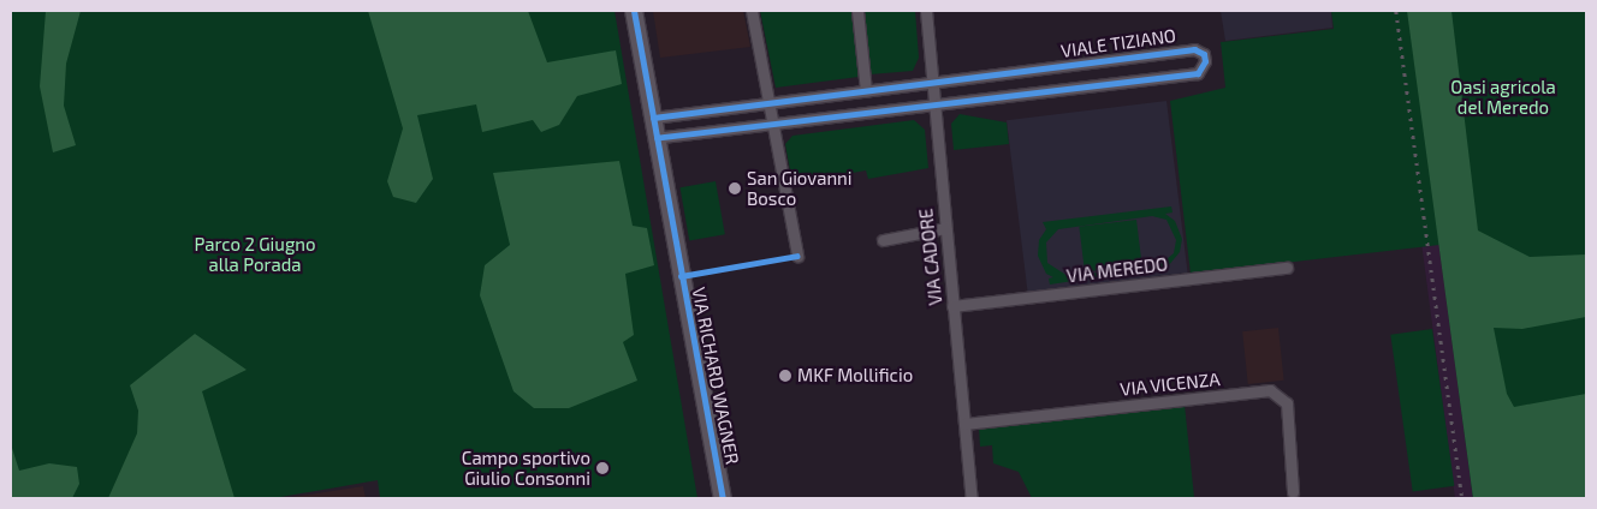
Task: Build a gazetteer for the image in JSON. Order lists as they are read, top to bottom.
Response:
{
  "streets": {
    "street": [
      "VIALE TIZIANO",
      "VIA CADORE",
      "VIA MEREDO",
      "VIA RICHARD WAGNER",
      "VIA VICENZA"
    ]
  },
  "crossings": [
    ["VIALE TIZIANO", "VIA CADORE"],
    ["VIALE TIZIANO", "VIA RICHARD WAGNER"],
    ["VIA CADORE", "VIA MEREDO"],
    ["VIA CADORE", "VIA VICENZA"]
  ],
  "parks": ["Oasi agricola del Meredo", "Parco 2 Giugno alla Porada"],
  "places": ["San Giovanni Bosco", "MKF Mollificio", "Campo sportivo Giulio Consonni"]
}
